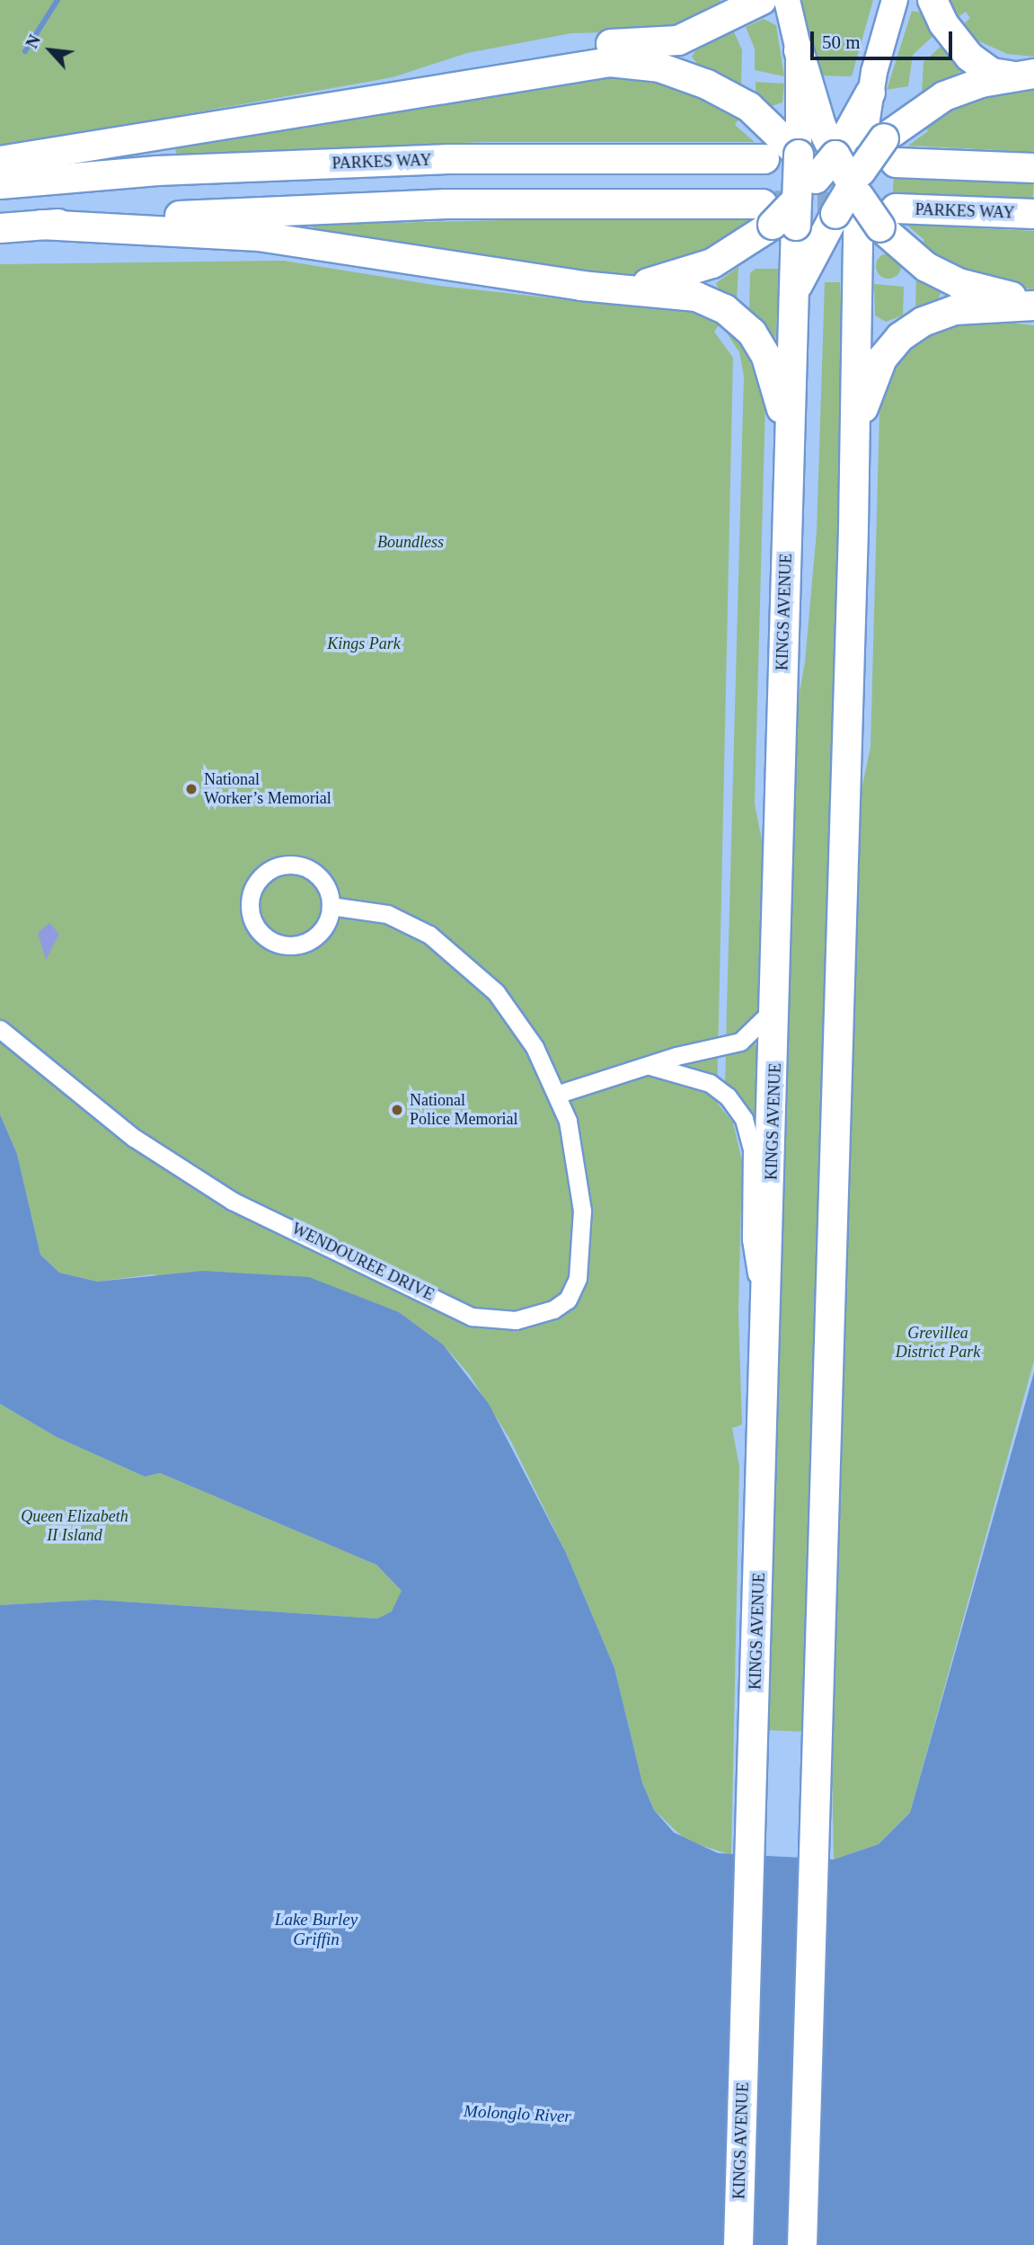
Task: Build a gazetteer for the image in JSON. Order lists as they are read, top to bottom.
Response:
{
  "streets": {
    "main road": ["PARKES WAY", "KINGS AVENUE"],
    "street": ["WENDOUREE DRIVE"]
  },
  "water": ["Lake Burley Griffin", "Molonglo River"],
  "parks": [
    "Boundless",
    "Kings Park",
    "Grevillea District Park",
    "Queen Elizabeth II Island"
  ],
  "places": ["National Worker’s Memorial", "National Police Memorial"],
  "scale_bar": "50 m",
  "north": "top left"
}
